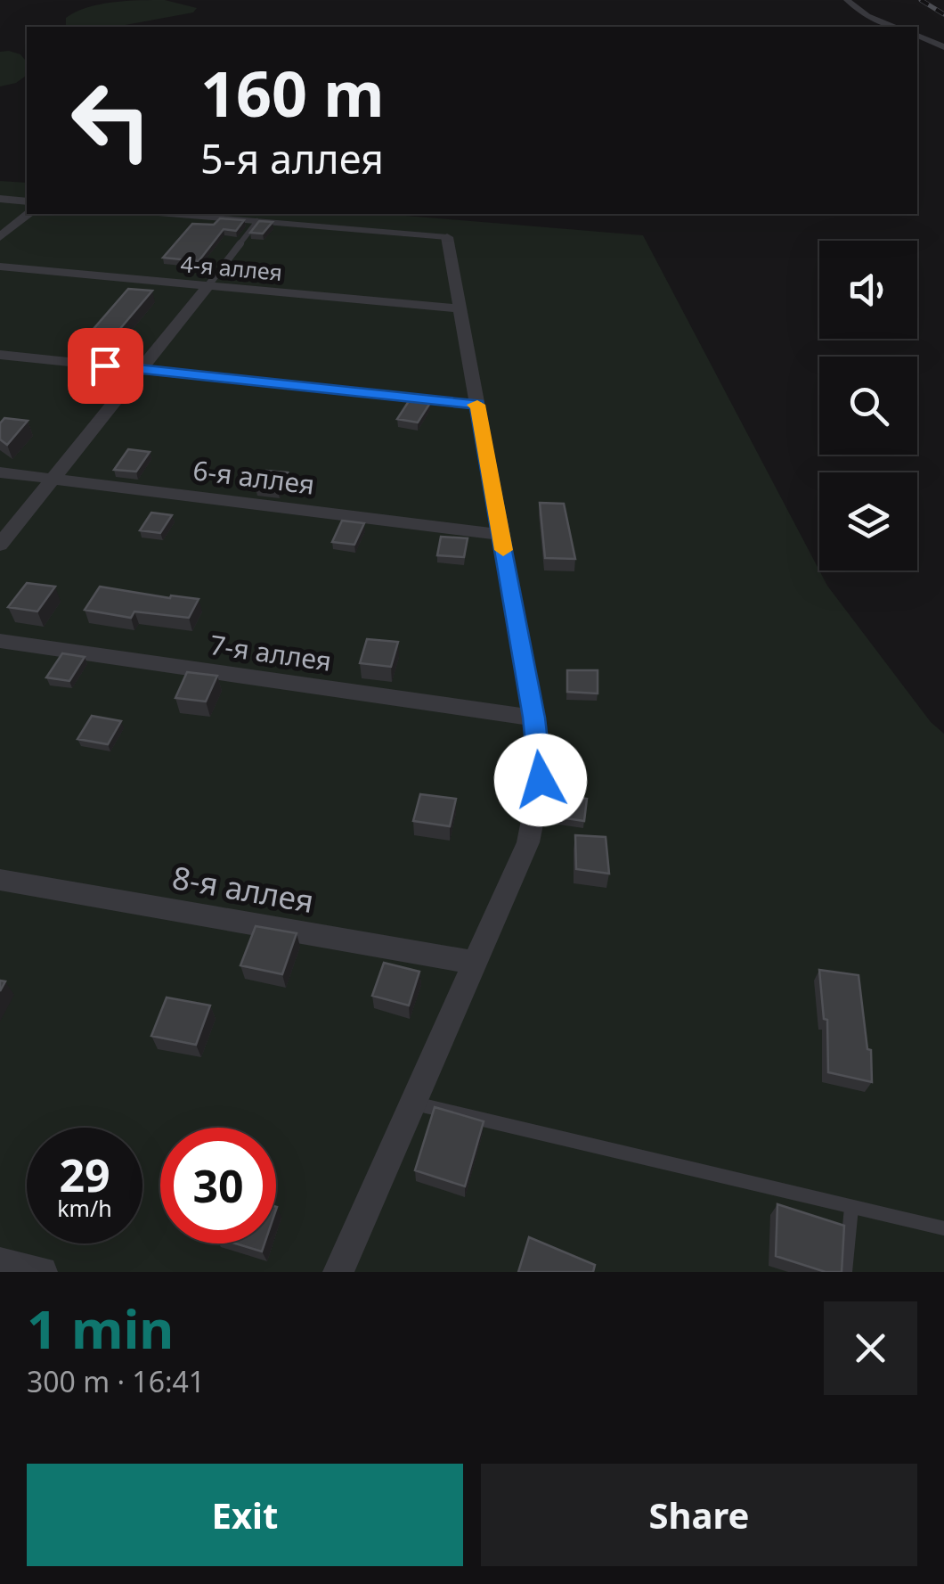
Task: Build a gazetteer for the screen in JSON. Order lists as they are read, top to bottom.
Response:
{
  "streets": {
    "street": [
      "4-я аллея",
      "6-я аллея",
      "7-я аллея",
      "8-я аллея"
    ]
  },
  "page": {
    "turn": ["160 m", "5-я аллея"],
    "speed": "29 km/h",
    "limit": "30",
    "heading": ["1 min", "300 m · 16:41"],
    "buttons": ["Exit", "Share"]
  }
}
